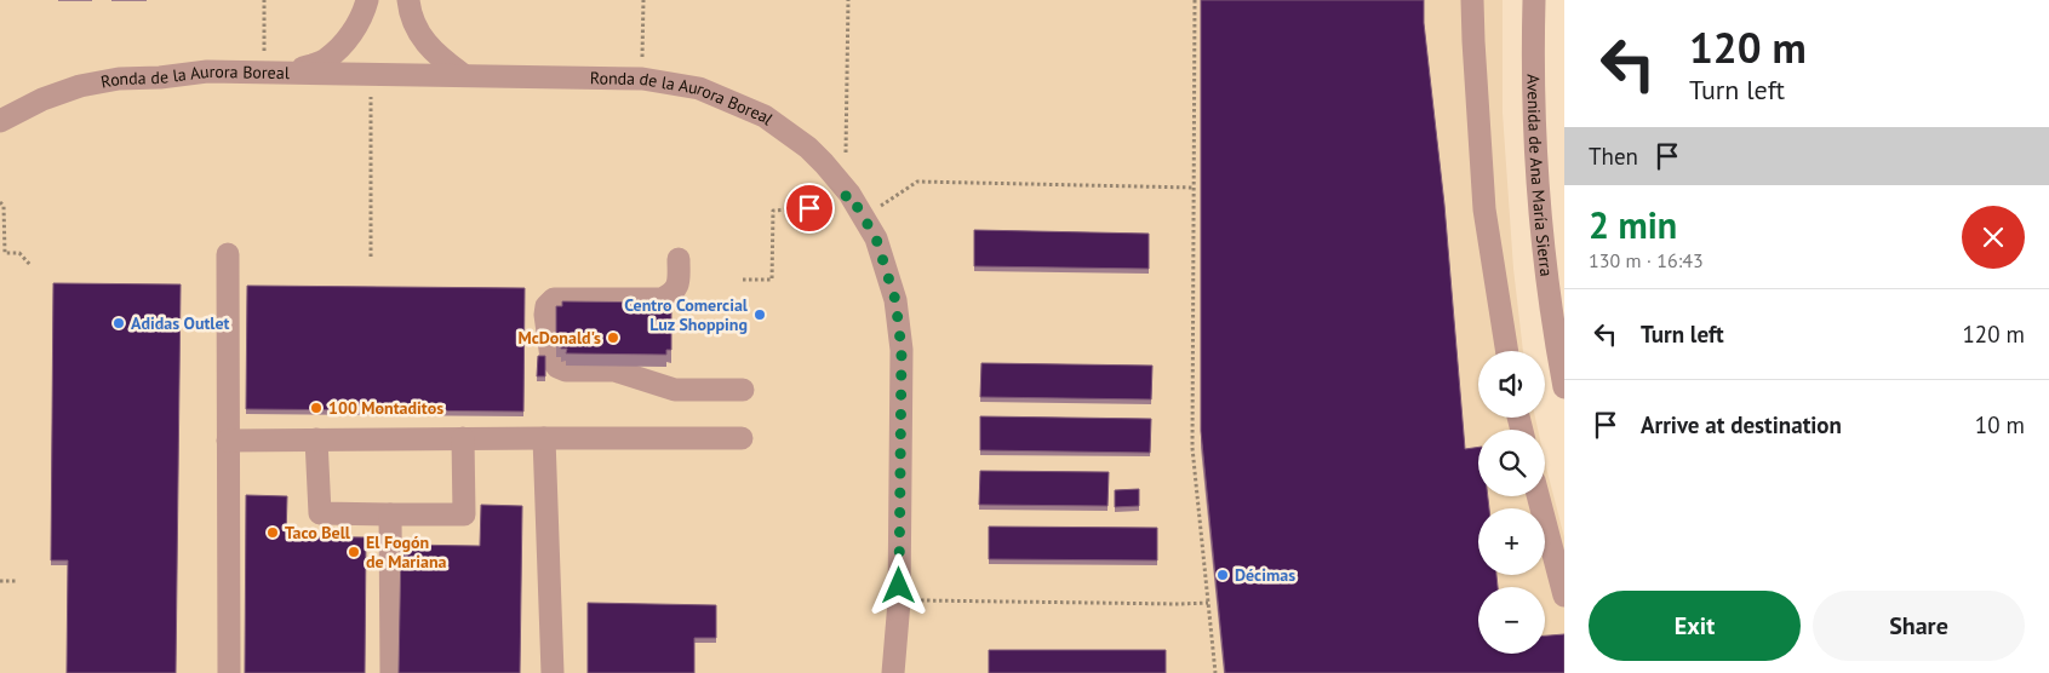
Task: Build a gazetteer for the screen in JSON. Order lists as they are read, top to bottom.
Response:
{
  "streets": {
    "street": ["Ronda de la Aurora Boreal", "Avenida de Ana María Sierra"]
  },
  "places": [
    "Centro Comercial Luz Shopping",
    "Adidas Outlet",
    "McDonald's",
    "100 Montaditos",
    "Taco Bell",
    "El Fogón de Mariana",
    "Décimas"
  ],
  "page": {
    "turn": ["120 m", "Turn left"],
    "then": "Then",
    "heading": ["2 min", "130 m · 16:43"],
    "list": [
      {
        "name": "Turn left",
        "value": "120 m"
      },
      {
        "name": "Arrive at destination",
        "value": "10 m"
      }
    ],
    "map_buttons": ["+", "−"],
    "buttons": ["Exit", "Share"]
  }
}
